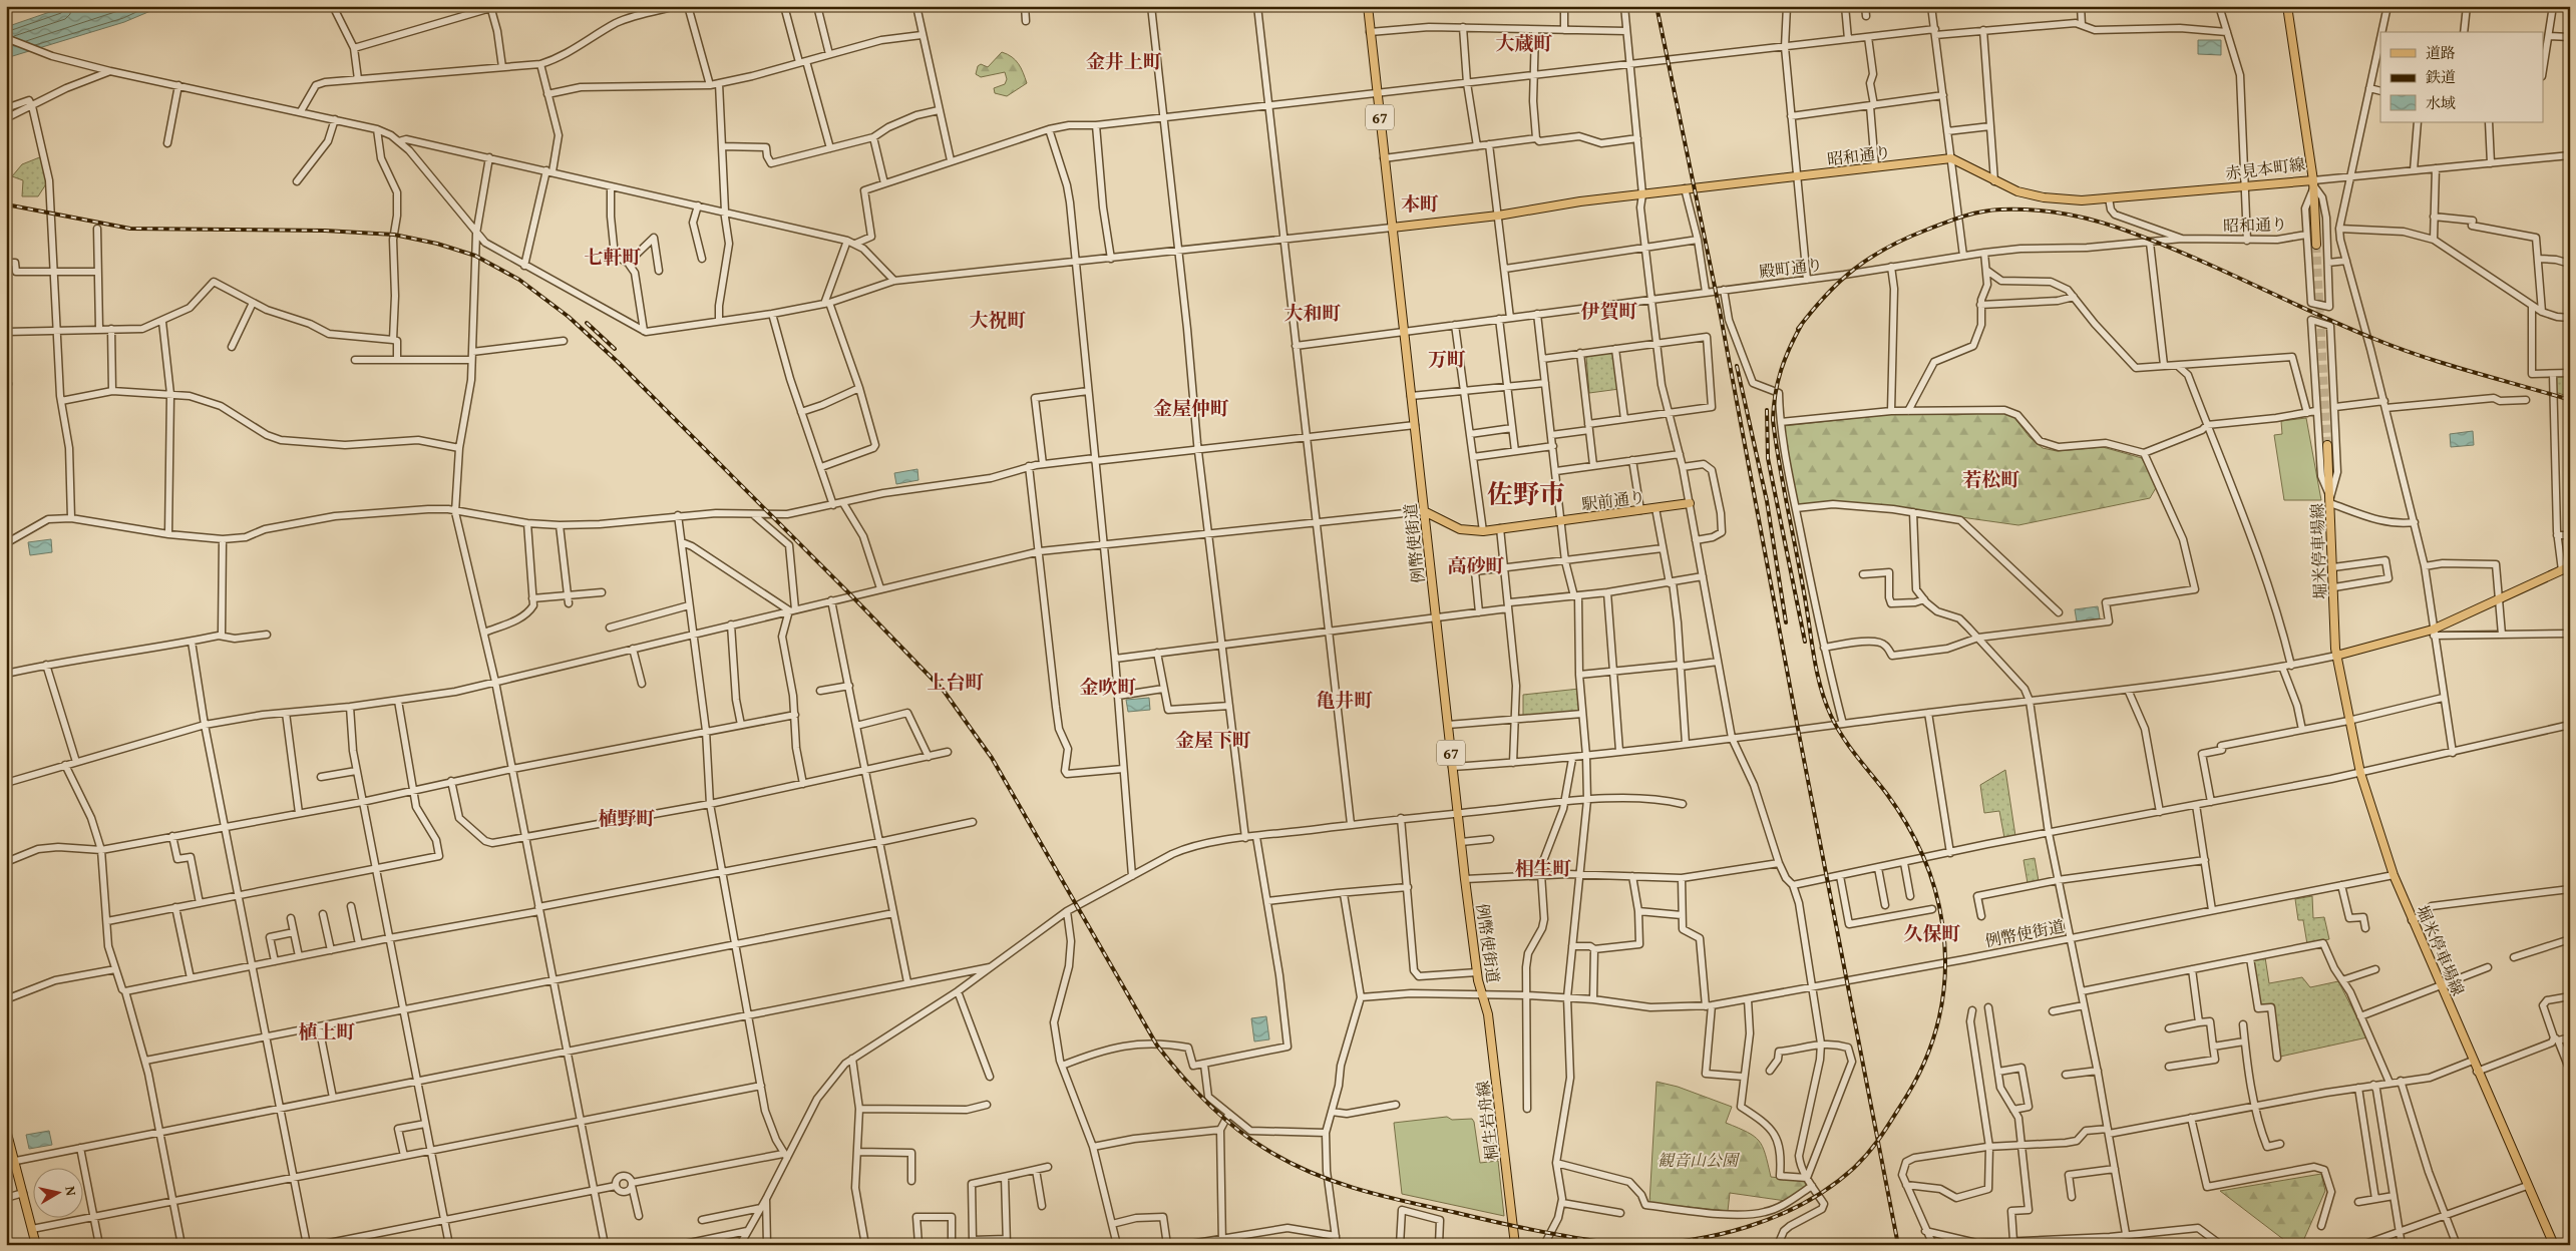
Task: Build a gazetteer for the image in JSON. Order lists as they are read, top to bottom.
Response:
{
  "streets": {
    "main road": [
      "67",
      "昭和通り",
      "赤見本町線",
      "駅前通り",
      "例幣使街道",
      "堀米停車場線",
      "桐生岩舟線"
    ],
    "street": ["殿町通り"]
  },
  "crossings": [
    ["昭和通り", "赤見本町線"],
    ["昭和通り", "殿町通り"],
    ["昭和通り", "例幣使街道"],
    ["殿町通り", "例幣使街道"],
    ["駅前通り", "例幣使街道"],
    ["例幣使街道", "堀米停車場線"],
    ["例幣使街道", "桐生岩舟線"]
  ],
  "districts": [
    "大蔵町",
    "金井上町",
    "本町",
    "七軒町",
    "伊賀町",
    "大和町",
    "大祝町",
    "万町",
    "金屋仲町",
    "若松町",
    "佐野市",
    "高砂町",
    "上台町",
    "金吹町",
    "亀井町",
    "金屋下町",
    "植野町",
    "相生町",
    "久保町",
    "植上町"
  ],
  "parks": ["観音山公園"],
  "legend": ["道路", "鉄道", "水域"],
  "north": "right"
}
